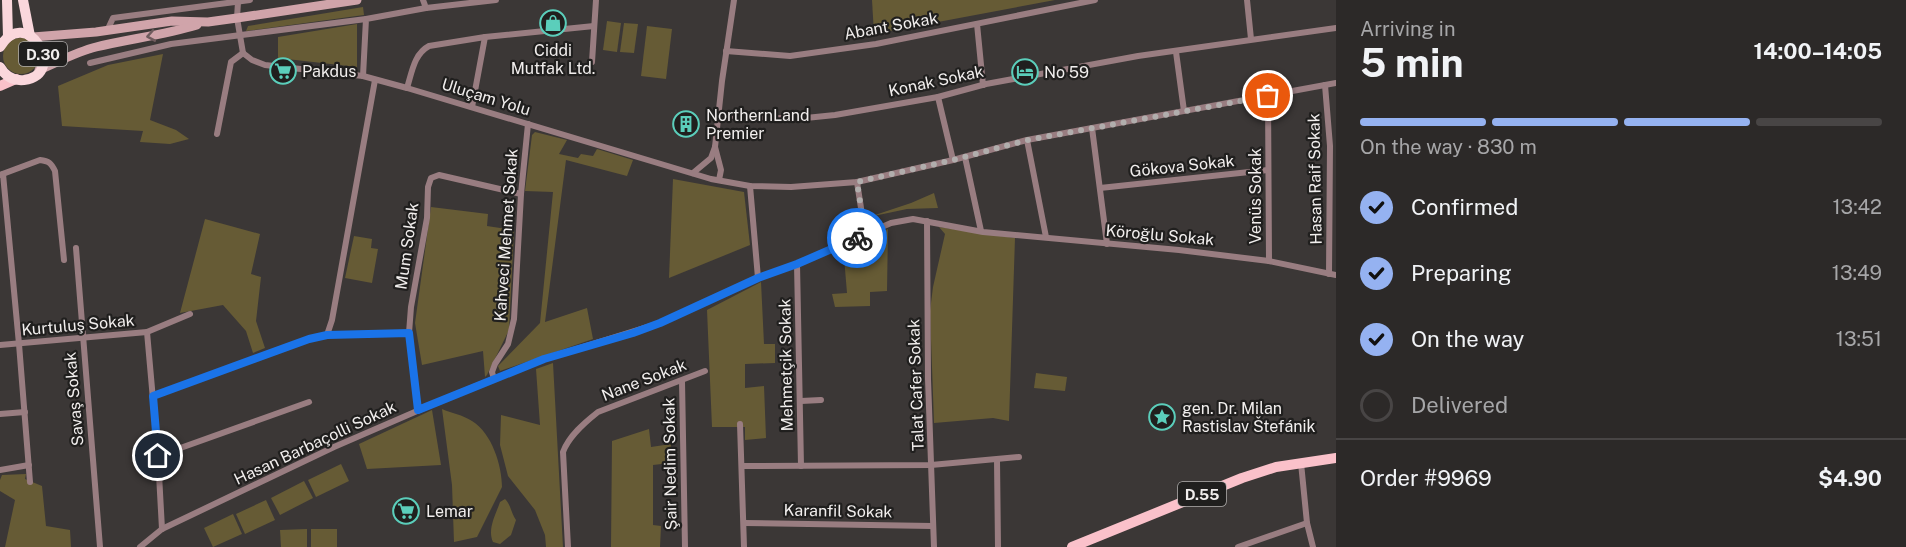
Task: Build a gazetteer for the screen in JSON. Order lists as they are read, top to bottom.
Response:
{
  "streets": {
    "highway": ["D.30"],
    "main road": ["D.55"],
    "street": [
      "Abant Sokak",
      "Konak Sokak",
      "Uluçam Yolu",
      "Gökova Sokak",
      "Hasan Raif Sokak",
      "Venüs Sokak",
      "Kahveci Mehmet Sokak",
      "Köroğlu Sokak",
      "Mum Sokak",
      "Kurtuluş Sokak",
      "Mehmetçik Sokak",
      "Nane Sokak",
      "Talat Cafer Sokak",
      "Savaş Sokak",
      "Hasan Barbaçolli Sokak",
      "Şair Nedim Sokak",
      "Karanfil Sokak"
    ]
  },
  "crossings": [
    ["Uluçam Yolu", "Hasan Raif Sokak"],
    ["Uluçam Yolu", "Venüs Sokak"],
    ["Uluçam Yolu", "Kahveci Mehmet Sokak"],
    ["Gökova Sokak", "Venüs Sokak"],
    ["Hasan Raif Sokak", "Köroğlu Sokak"],
    ["Venüs Sokak", "Köroğlu Sokak"],
    ["Kahveci Mehmet Sokak", "Mum Sokak"],
    ["Kahveci Mehmet Sokak", "Hasan Barbaçolli Sokak"],
    ["Köroğlu Sokak", "Hasan Barbaçolli Sokak"],
    ["Mum Sokak", "Hasan Barbaçolli Sokak"],
    ["Kurtuluş Sokak", "Savaş Sokak"],
    ["Mehmetçik Sokak", "Hasan Barbaçolli Sokak"],
    ["Nane Sokak", "Şair Nedim Sokak"],
    ["Talat Cafer Sokak", "Hasan Barbaçolli Sokak"],
    ["Talat Cafer Sokak", "Karanfil Sokak"]
  ],
  "places": {
    "shop": ["Ciddi Mutfak Ltd."],
    "supermarket": ["Pakdus", "Lemar"],
    "hotel": ["No 59"],
    "building": ["NorthernLand Premier"],
    "place": ["gen. Dr. Milan Rastislav Štefánik"]
  },
  "page": {
    "heading": ["5 min", "Arriving in", "14:00–14:05"],
    "panel": ["Order #9969", "$4.90"],
    "bar": "On the way · 830 m",
    "list": [
      ["Confirmed", "13:42"],
      ["Preparing", "13:49"],
      ["On the way", "13:51"],
      "Delivered"
    ]
  }
}
